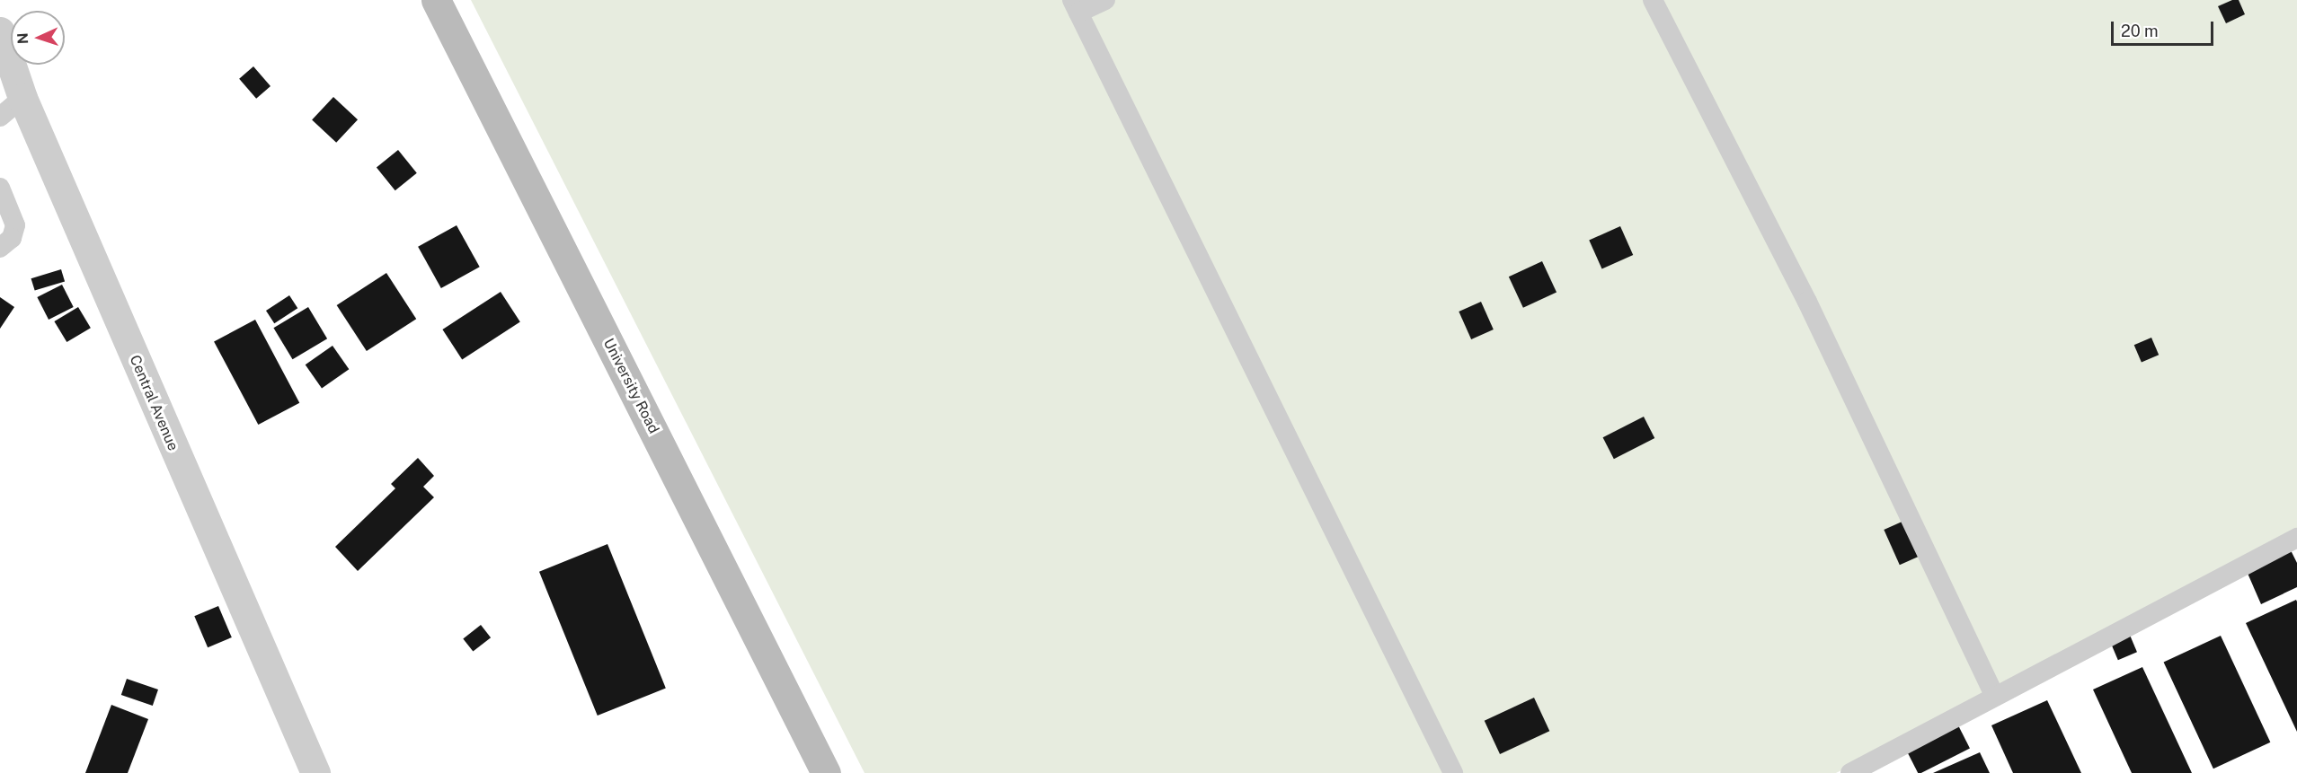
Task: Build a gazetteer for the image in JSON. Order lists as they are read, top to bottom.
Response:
{
  "streets": {
    "main road": ["University Road"],
    "street": ["Central Avenue"]
  },
  "scale_bar": "20 m",
  "north": "left"
}
